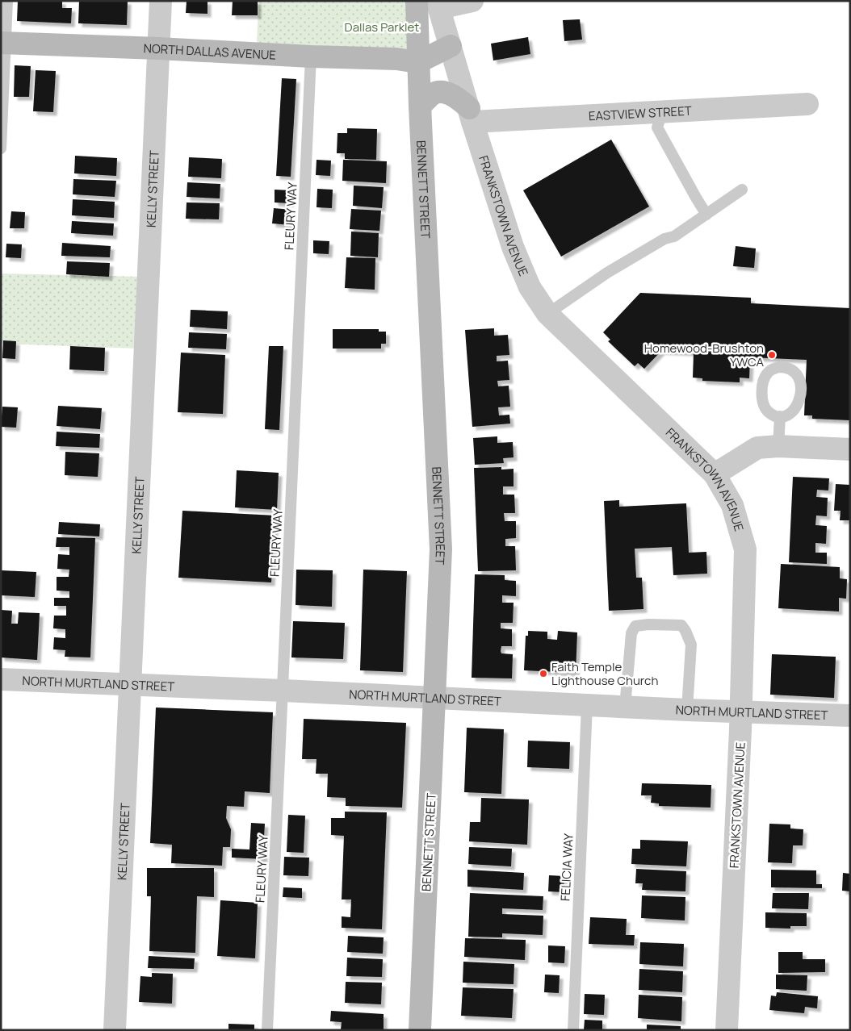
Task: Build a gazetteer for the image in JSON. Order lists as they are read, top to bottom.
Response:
{
  "streets": {
    "main road": ["NORTH DALLAS AVENUE", "BENNETT STREET"],
    "street": [
      "EASTVIEW STREET",
      "KELLY STREET",
      "FRANKSTOWN AVENUE",
      "NORTH MURTLAND STREET"
    ],
    "lane": ["FLEURY WAY", "FELICIA WAY"]
  },
  "crossings": [
    ["NORTH DALLAS AVENUE", "KELLY STREET"],
    ["NORTH DALLAS AVENUE", "BENNETT STREET"],
    ["NORTH DALLAS AVENUE", "FLEURY WAY"],
    ["EASTVIEW STREET", "FRANKSTOWN AVENUE"],
    ["KELLY STREET", "NORTH MURTLAND STREET"],
    ["BENNETT STREET", "NORTH MURTLAND STREET"],
    ["FRANKSTOWN AVENUE", "NORTH MURTLAND STREET"],
    ["FLEURY WAY", "NORTH MURTLAND STREET"],
    ["NORTH MURTLAND STREET", "FELICIA WAY"]
  ],
  "parks": ["Dallas Parklet"],
  "places": ["Homewood-Brushton YWCA", "Faith Temple Lighthouse Church"]
}
